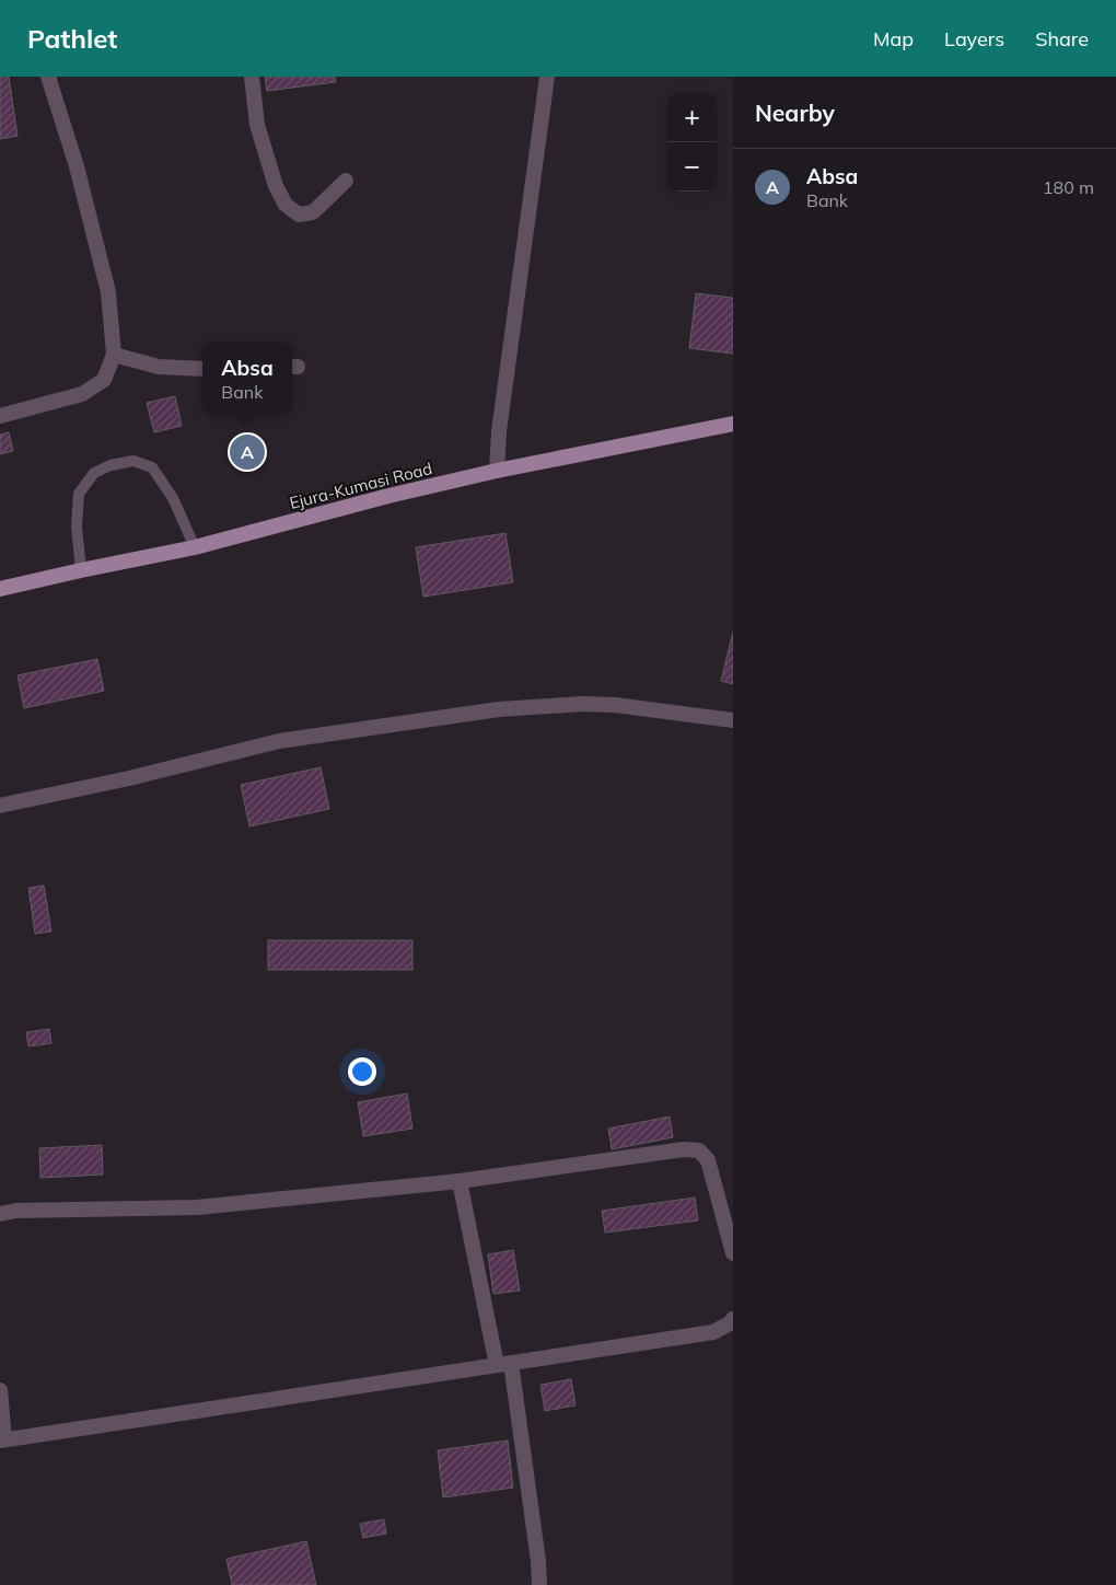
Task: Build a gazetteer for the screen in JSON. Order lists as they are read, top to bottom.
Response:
{
  "streets": {
    "main road": ["Ejura-Kumasi Road"]
  },
  "page": {
    "header": "Pathlet",
    "nav": ["Map", "Layers", "Share"],
    "heading": "Nearby",
    "map_buttons": ["+", "−"],
    "list": [
      {
        "mark": "A",
        "name": "Absa",
        "note": "Bank",
        "value": "180 m"
      }
    ],
    "popup": ["Absa", "Bank"],
    "pins": "A"
  }
}
